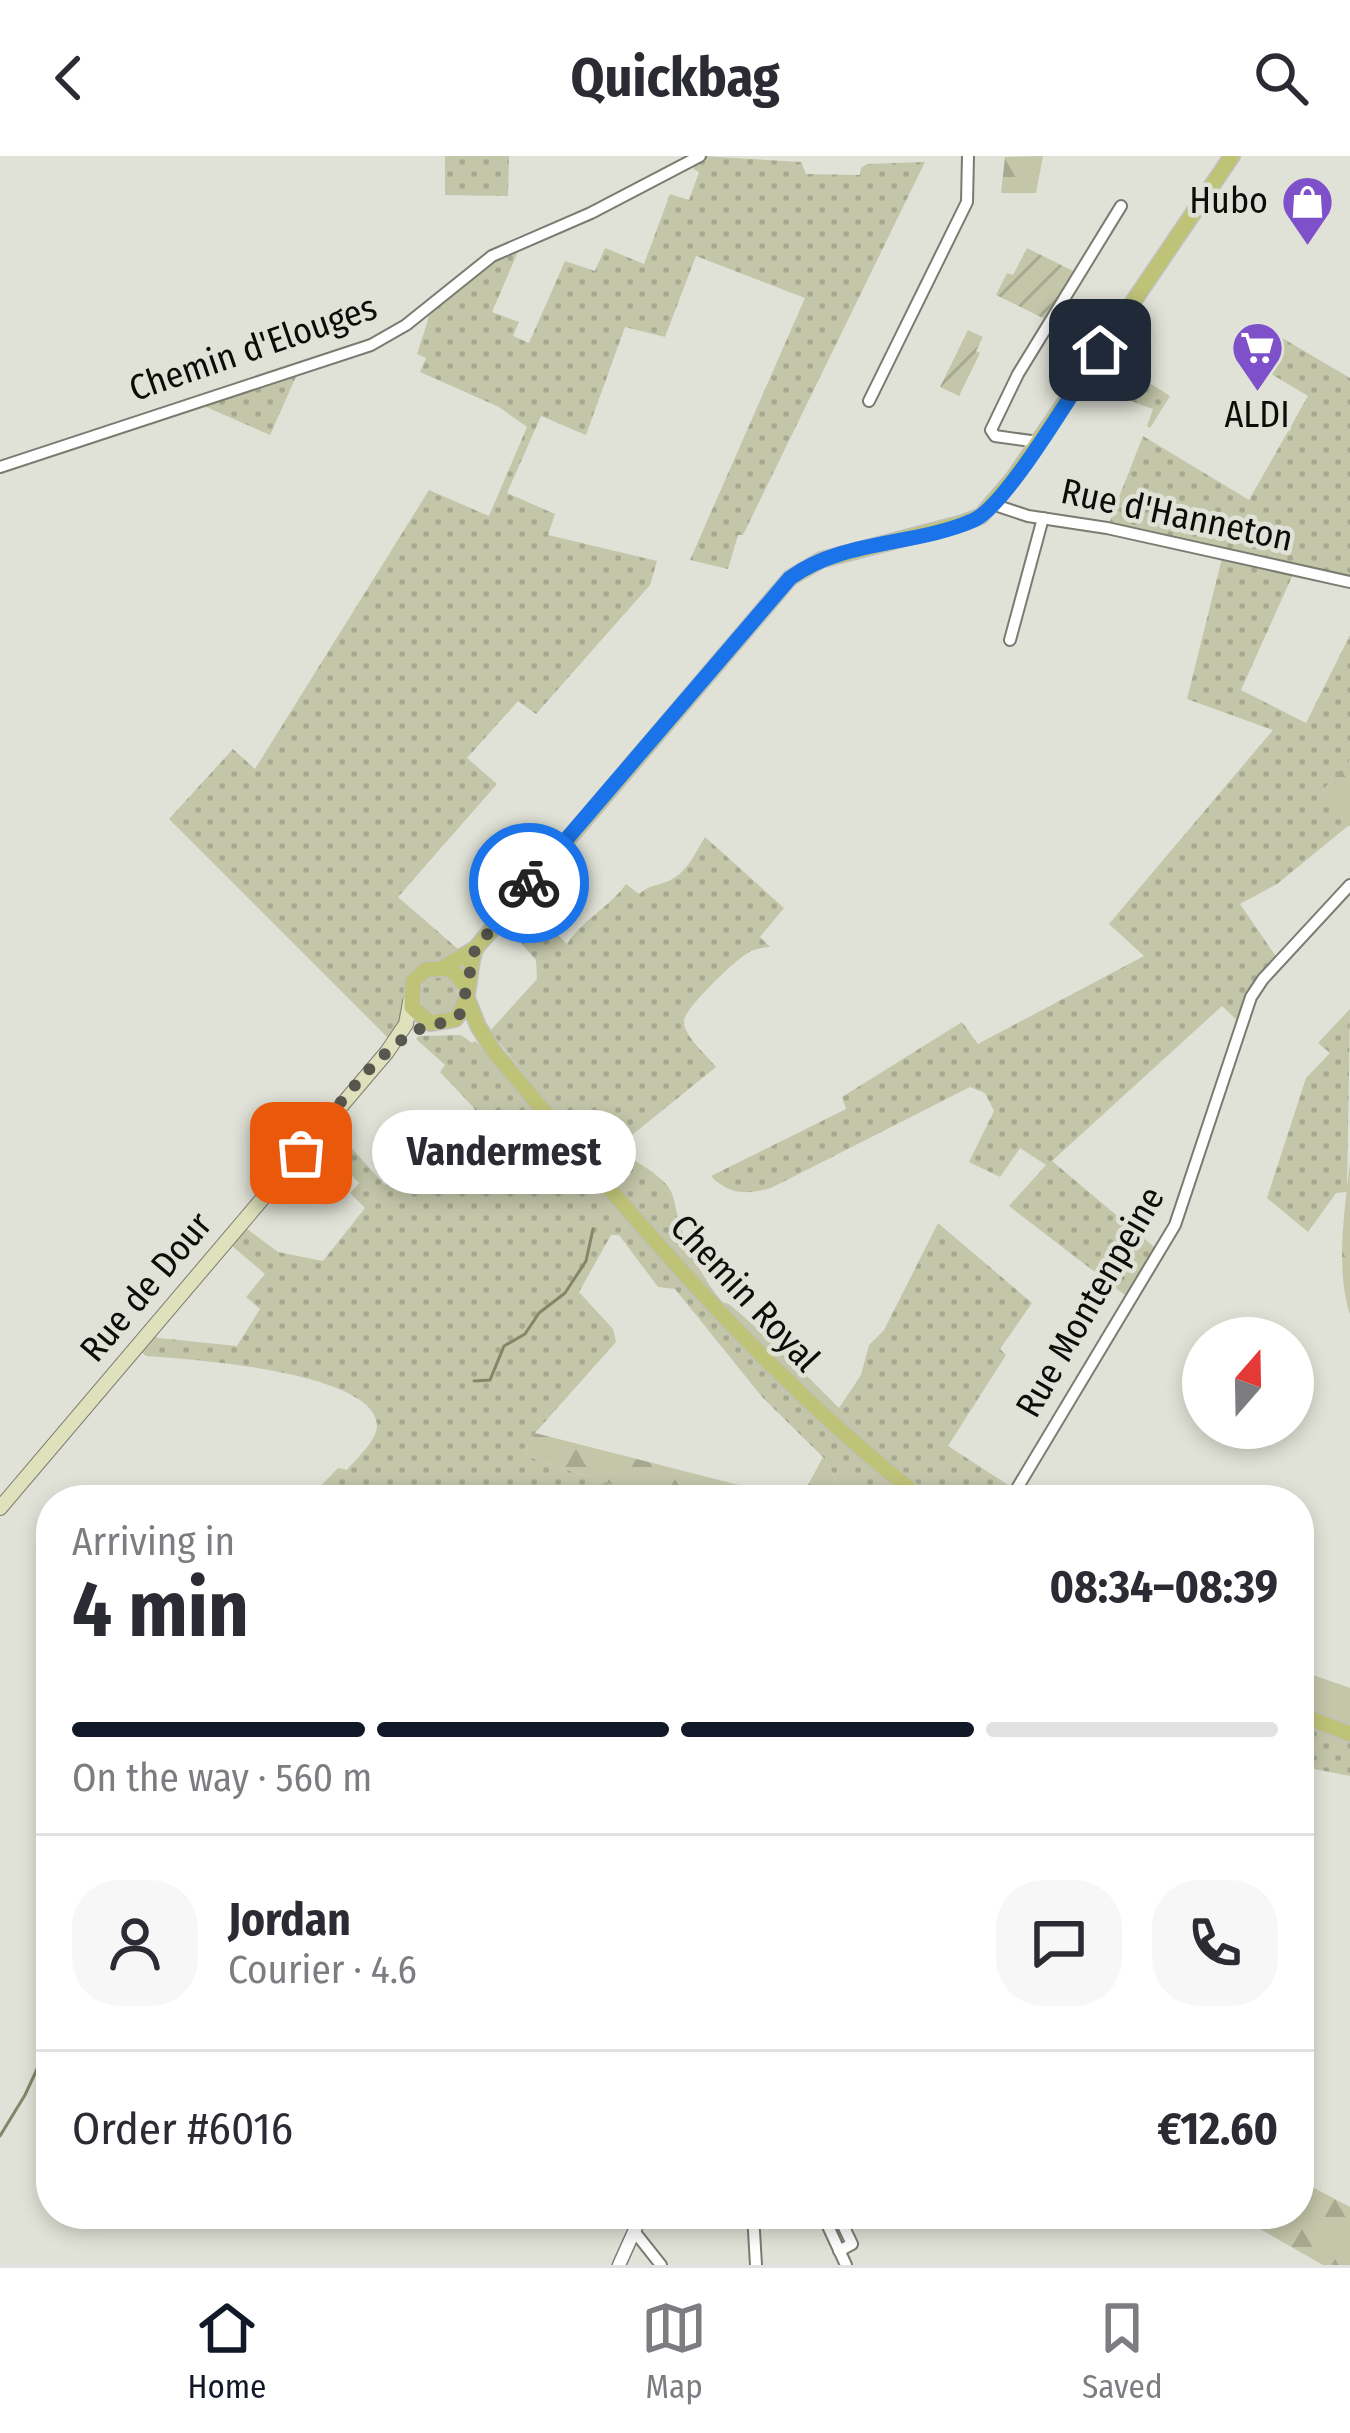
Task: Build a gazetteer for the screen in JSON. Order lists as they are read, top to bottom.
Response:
{
  "streets": {
    "main road": ["Rue de Dour", "Chemin Royal"],
    "street": ["Chemin d'Elouges", "Rue d'Hanneton", "Rue Montenpeine"]
  },
  "places": {
    "shop": ["Hubo"],
    "supermarket": ["ALDI"],
    "other": ["Vandermest"]
  },
  "north": "top",
  "page": {
    "header": "Quickbag",
    "bubble": "Vandermest",
    "heading": ["4 min", "Arriving in", "08:34–08:39"],
    "panel": [
      "Jordan",
      "Courier · 4.6",
      "Order #6016",
      "€12.60"
    ],
    "bar": "On the way · 560 m",
    "tabs": ["Home", "Map", "Saved"]
  }
}
